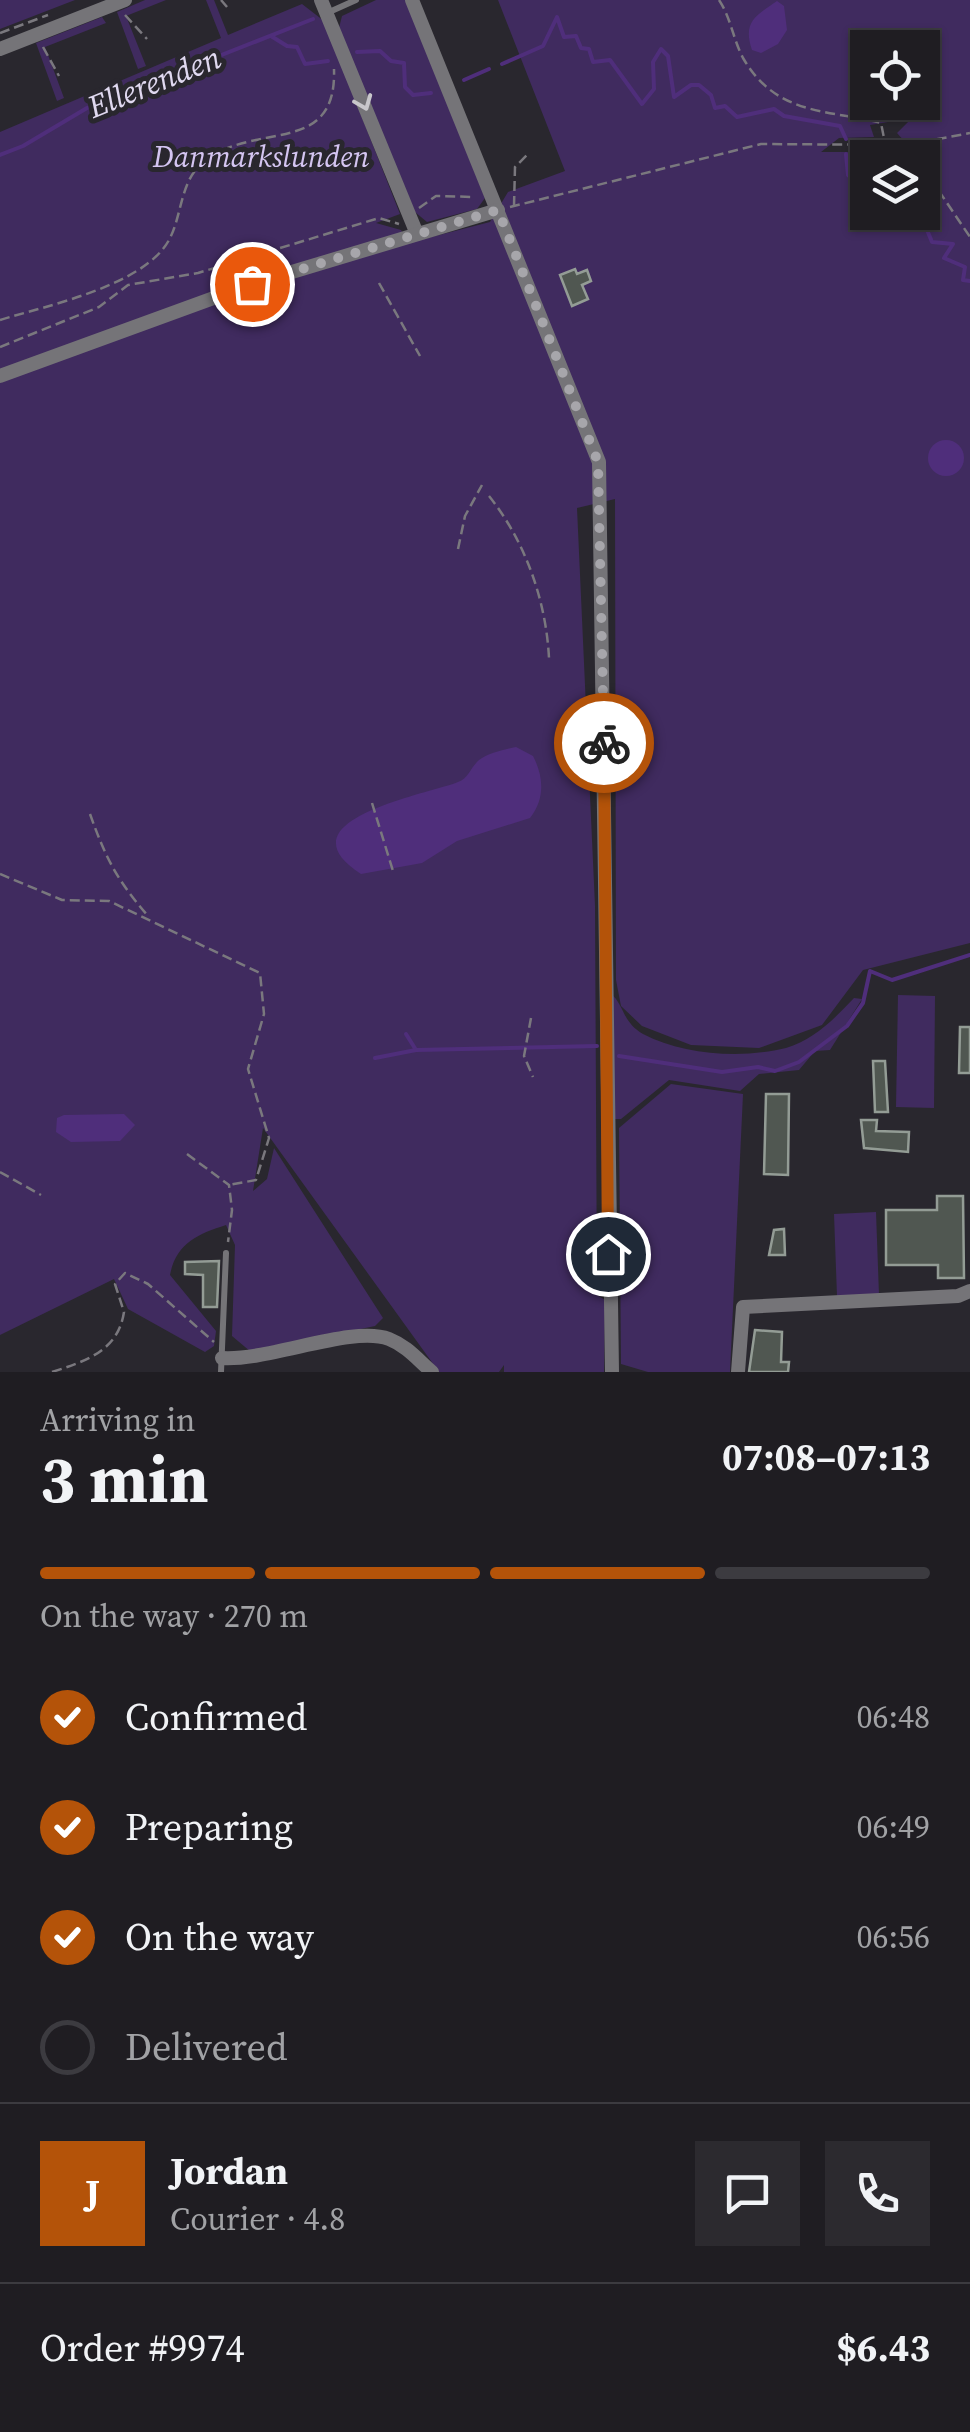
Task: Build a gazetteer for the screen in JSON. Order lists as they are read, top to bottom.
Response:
{
  "water": ["Ellerenden"],
  "parks": ["Danmarkslunden"],
  "page": {
    "heading": ["3 min", "Arriving in", "07:08–07:13"],
    "panel": [
      "Jordan",
      "Courier · 4.8",
      "Order #9974",
      "$6.43"
    ],
    "bar": "On the way · 270 m",
    "list": [
      ["Confirmed", "06:48"],
      ["Preparing", "06:49"],
      ["On the way", "06:56"],
      "Delivered"
    ],
    "round": "J"
  }
}
